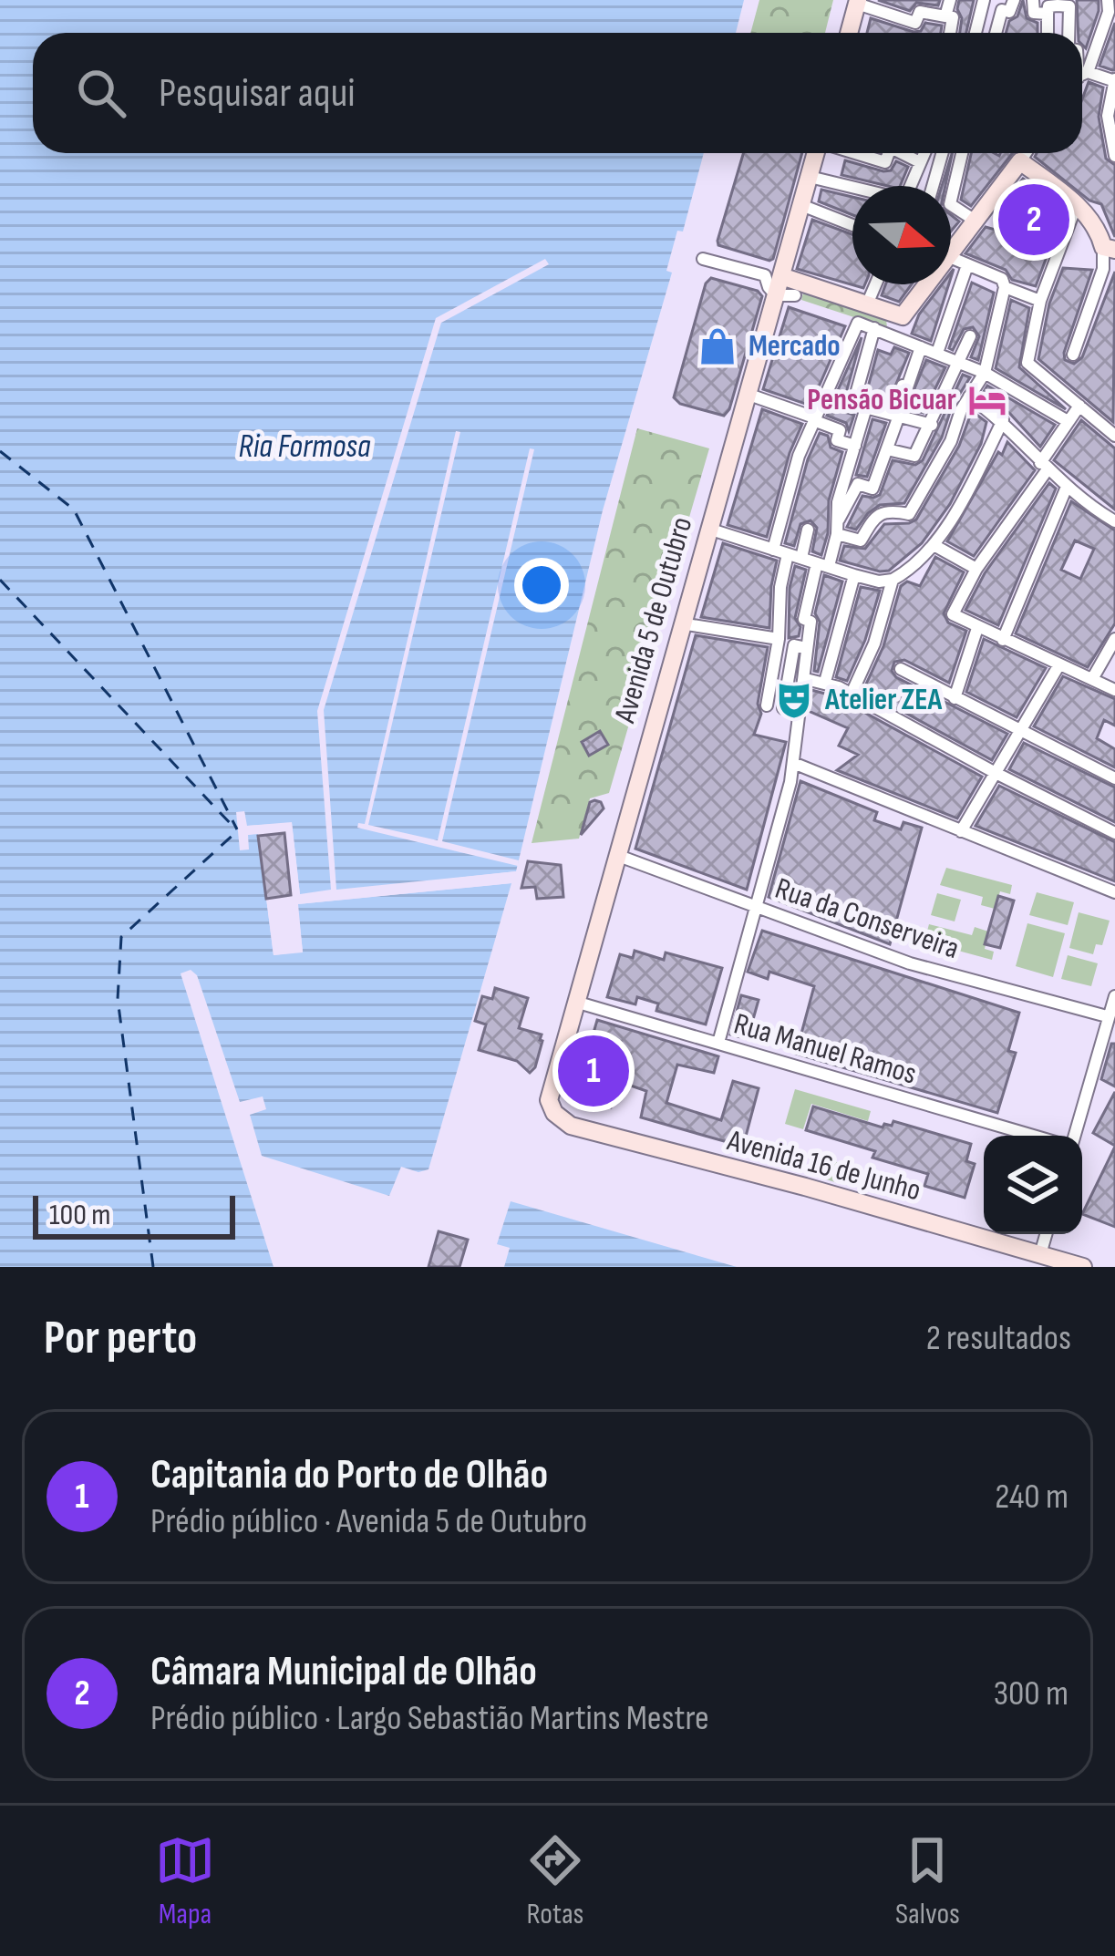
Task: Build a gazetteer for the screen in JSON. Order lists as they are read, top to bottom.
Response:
{
  "streets": {
    "main road": ["Avenida 5 de Outubro", "Avenida 16 de Junho"],
    "street": ["Rua da Conserveira", "Rua Manuel Ramos"]
  },
  "crossings": [
    ["Avenida 5 de Outubro", "Rua da Conserveira"],
    ["Avenida 5 de Outubro", "Rua Manuel Ramos"],
    ["Avenida 5 de Outubro", "Avenida 16 de Junho"]
  ],
  "water": ["Ria Formosa"],
  "places": {
    "shop": ["Mercado"],
    "hotel": ["Pensão Bicuar"],
    "theatre": ["Atelier ZEA"]
  },
  "scale_bar": "100 m",
  "north": "right",
  "page": {
    "search": "Pesquisar aqui",
    "pins": ["2", "1"],
    "scale": "100 m",
    "heading": ["Por perto", "2 resultados"],
    "list": [
      {
        "mark": "1",
        "name": "Capitania do Porto de Olhão",
        "note": "Prédio público · Avenida 5 de Outubro",
        "value": "240 m"
      },
      {
        "mark": "2",
        "name": "Câmara Municipal de Olhão",
        "note": "Prédio público · Largo Sebastião Martins Mestre",
        "value": "300 m"
      }
    ],
    "nav": ["Mapa", "Rotas", "Salvos"]
  }
}
